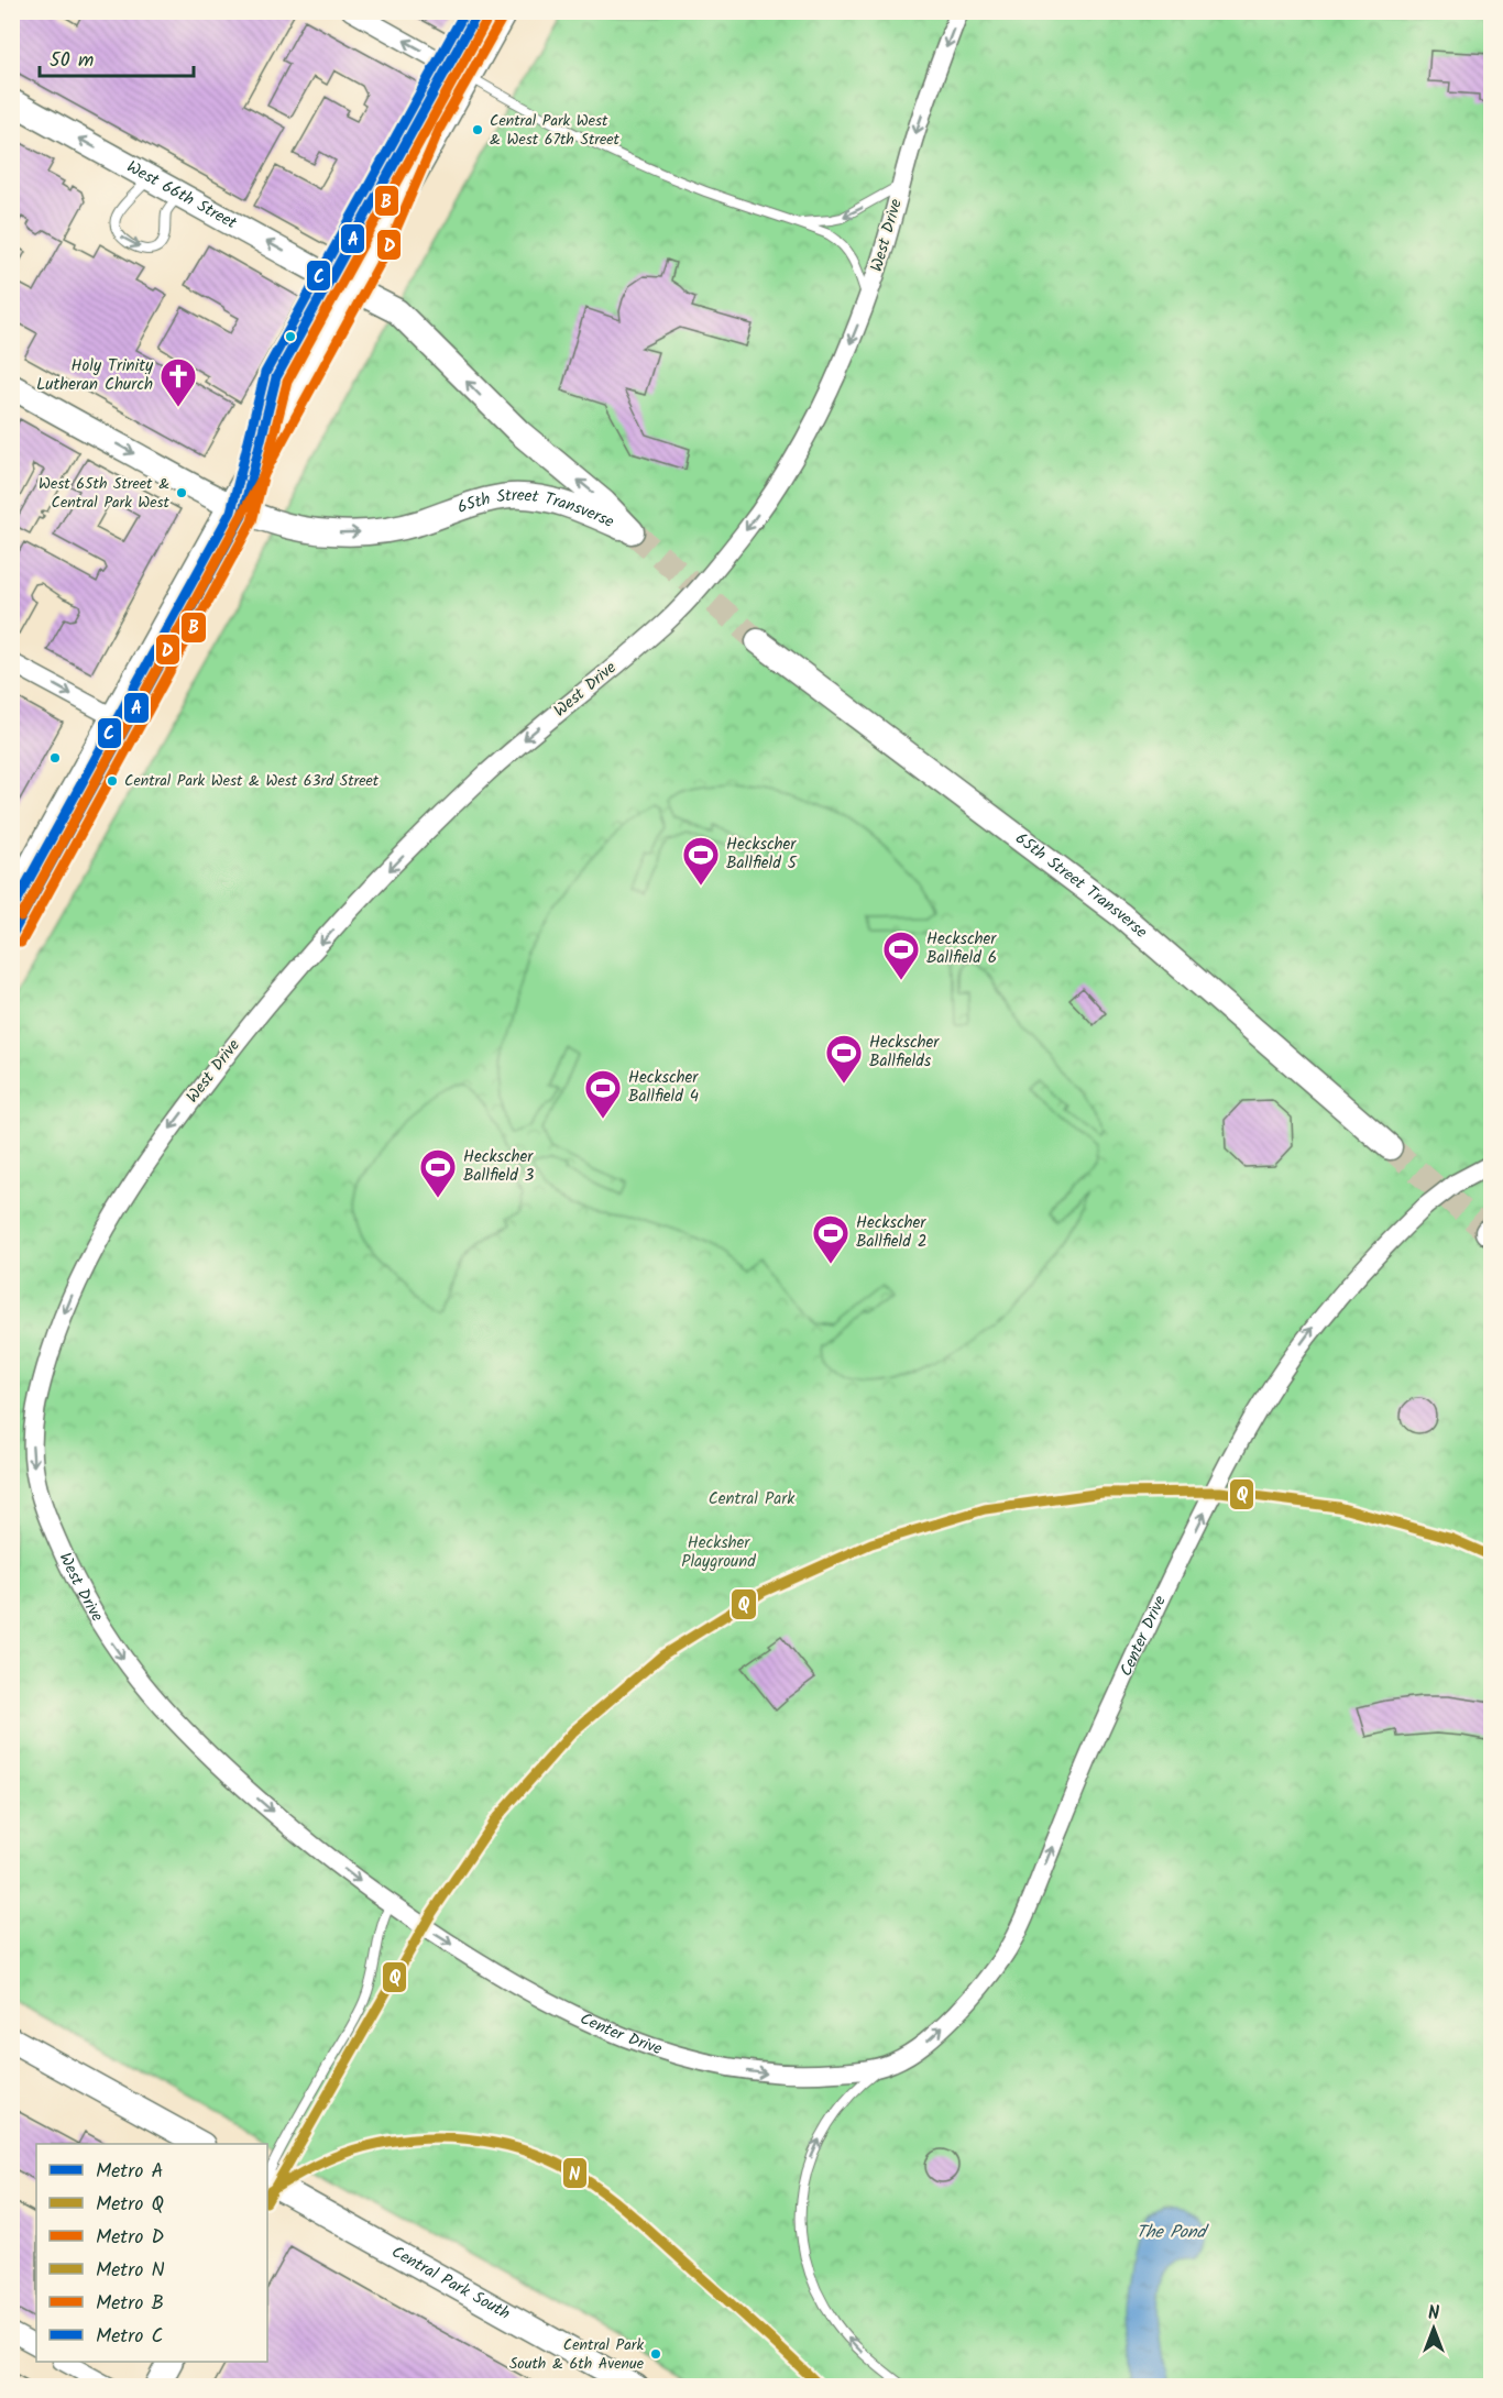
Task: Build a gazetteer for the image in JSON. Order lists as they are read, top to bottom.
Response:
{
  "streets": {
    "main road": ["West 66th Street", "65th Street Transverse", "Central Park South"],
    "street": ["West Drive", "Center Drive"]
  },
  "crossings": [
    ["West 66th Street", "65th Street Transverse"],
    ["West Drive", "Center Drive"]
  ],
  "one_way": ["West 66th Street", "West Drive"],
  "water": ["The Pond"],
  "parks": ["Central Park", "Hecksher Playground"],
  "places": {
    "other": [
      "Central Park West & West 67th Street",
      "West 65th Street & Central Park West",
      "Central Park West & West 63rd Street",
      "Central Park South & 6th Avenue"
    ],
    "church": ["Holy Trinity Lutheran Church"],
    "sports": [
      "Heckscher Ballfield 5",
      "Heckscher Ballfield 6",
      "Heckscher Ballfields",
      "Heckscher Ballfield 4",
      "Heckscher Ballfield 3",
      "Heckscher Ballfield 2"
    ]
  },
  "lines": [
    "metro line A",
    "metro line C",
    "metro line D",
    "metro line B",
    "metro line Q",
    "metro line N"
  ],
  "legend": [
    "Metro A",
    "Metro Q",
    "Metro D",
    "Metro N",
    "Metro B",
    "Metro C"
  ],
  "scale_bar": "50 m",
  "north": "top"
}
